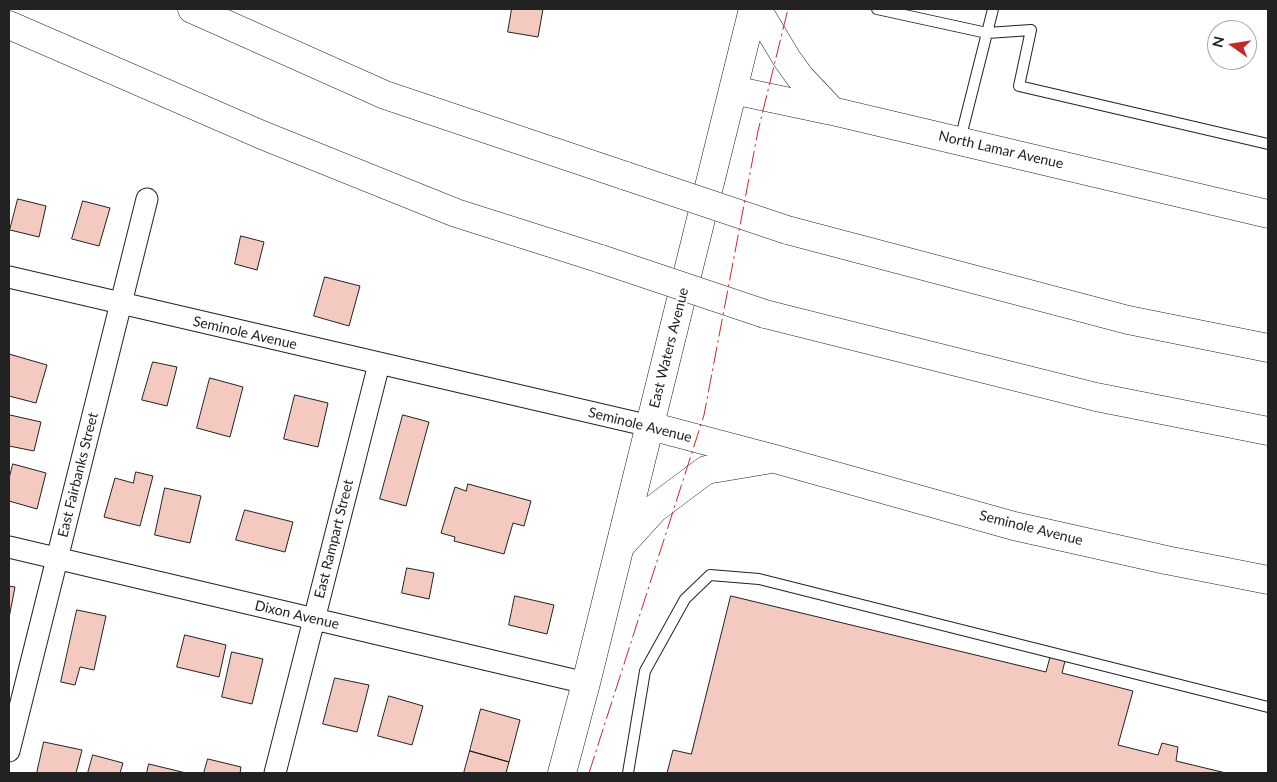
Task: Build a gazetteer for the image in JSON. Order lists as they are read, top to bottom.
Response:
{
  "streets": {
    "main road": ["North Lamar Avenue", "Seminole Avenue", "East Waters Avenue"],
    "street": ["East Fairbanks Street", "East Rampart Street", "Dixon Avenue"]
  },
  "crossings": [
    ["North Lamar Avenue", "East Waters Avenue"],
    ["Seminole Avenue", "East Waters Avenue"],
    ["Seminole Avenue", "East Fairbanks Street"],
    ["Seminole Avenue", "East Rampart Street"],
    ["East Waters Avenue", "Dixon Avenue"],
    ["East Fairbanks Street", "Dixon Avenue"],
    ["East Rampart Street", "Dixon Avenue"]
  ],
  "north": "left"
}
